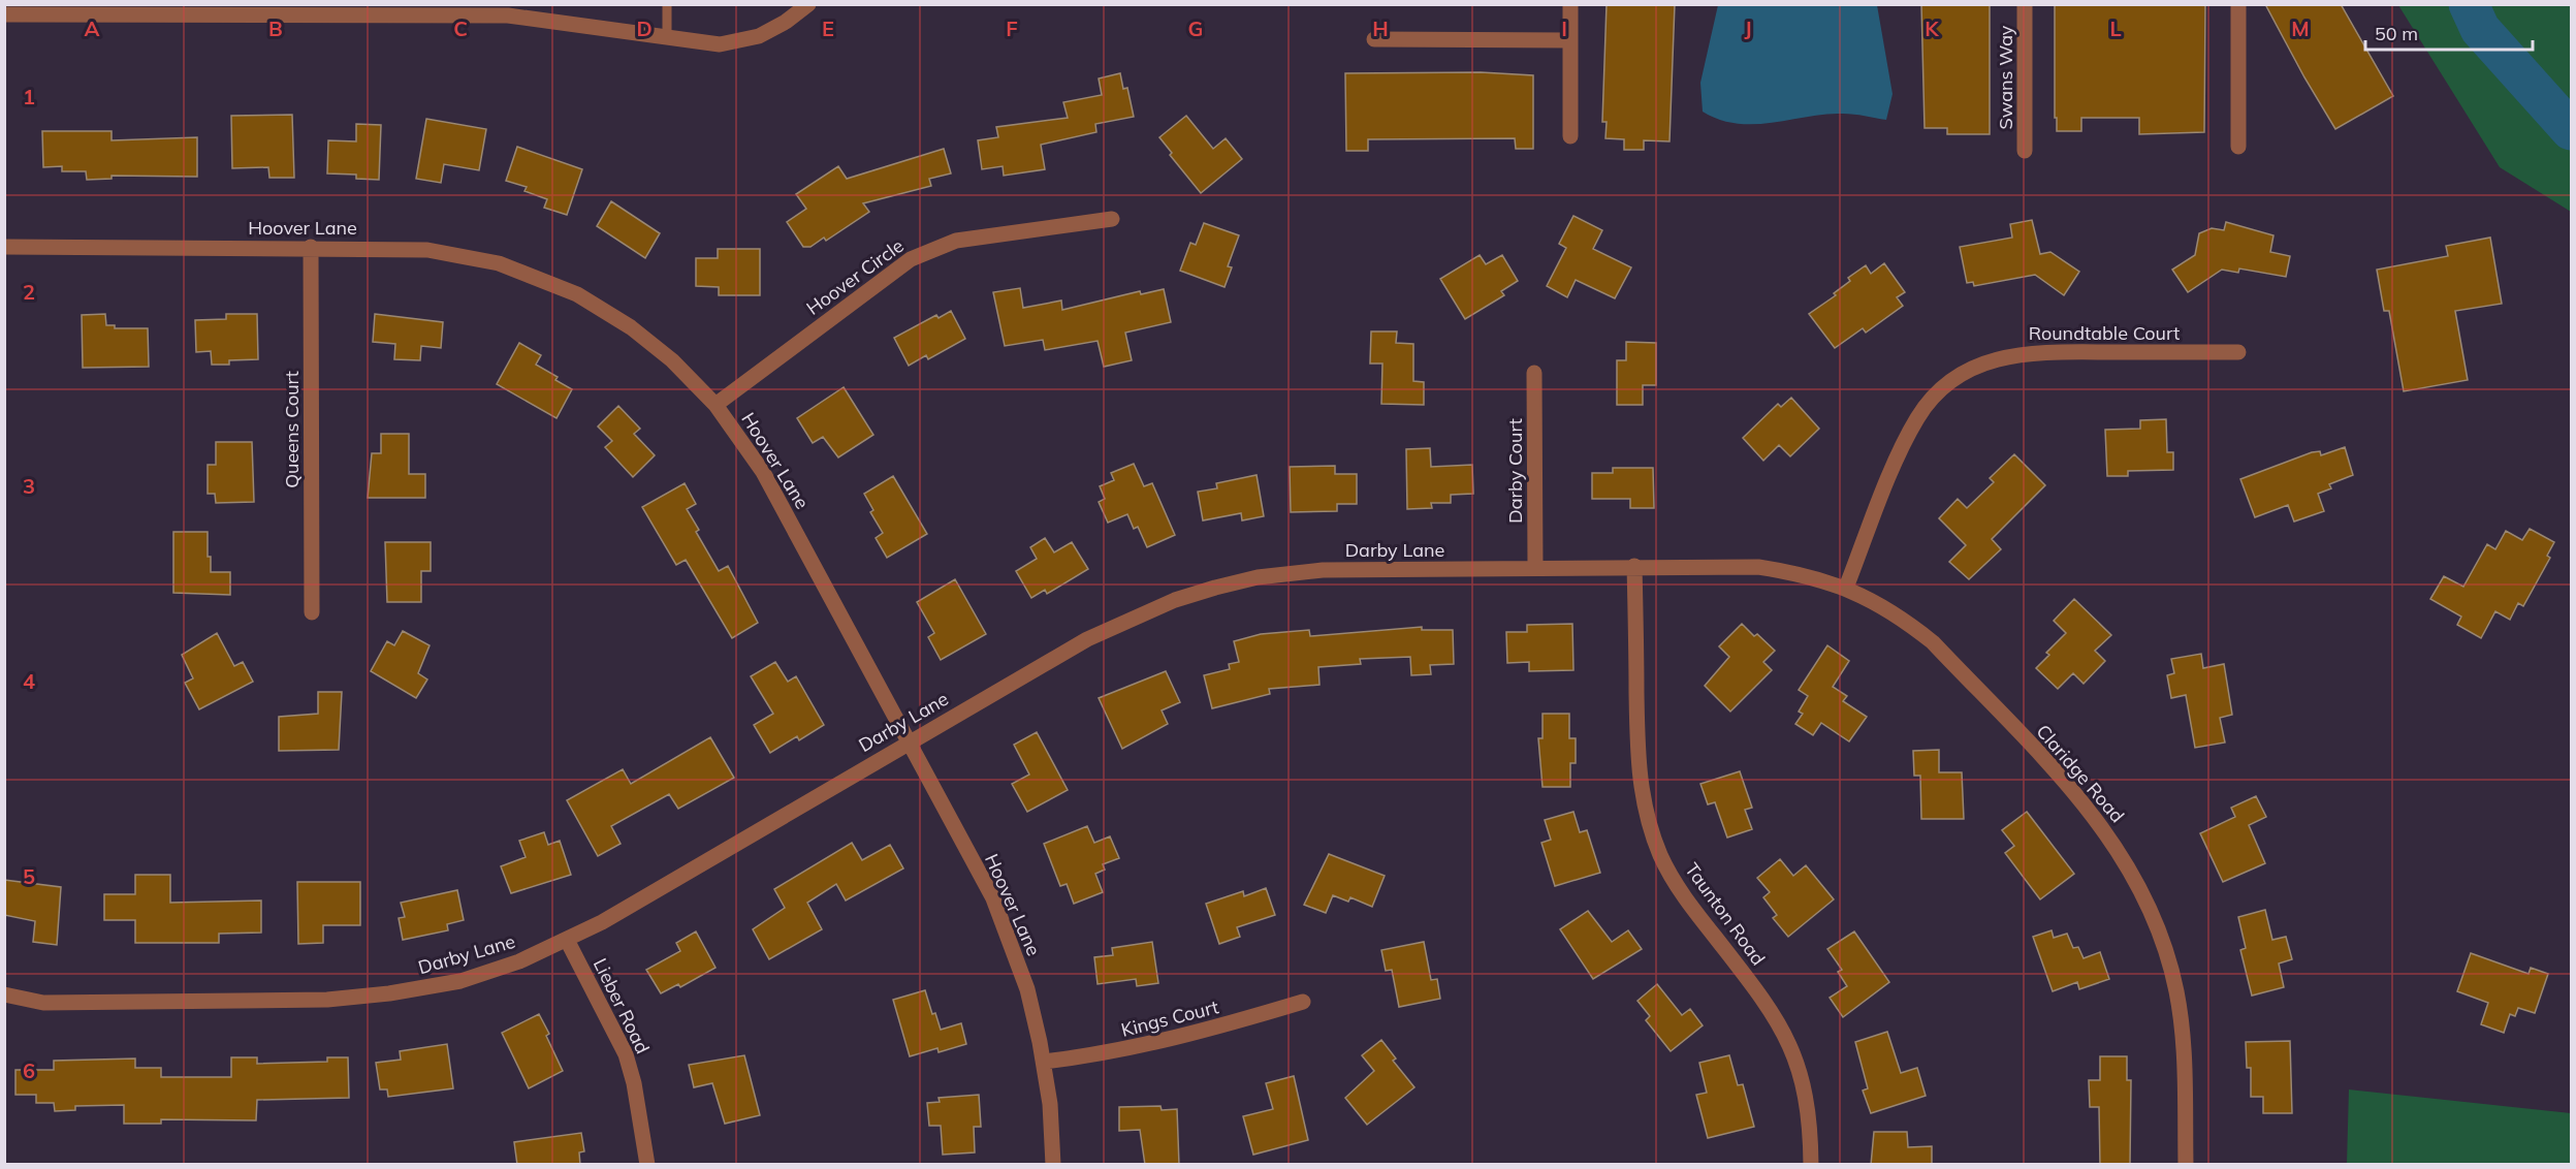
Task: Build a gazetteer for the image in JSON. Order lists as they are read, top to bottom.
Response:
{
  "streets": {
    "street": [
      "Swans Way",
      "Hoover Lane",
      "Hoover Circle",
      "Roundtable Court",
      "Queens Court",
      "Darby Court",
      "Darby Lane",
      "Claridge Road",
      "Taunton Road",
      "Lieber Road",
      "Kings Court"
    ]
  },
  "crossings": [
    ["Hoover Lane", "Hoover Circle"],
    ["Hoover Lane", "Queens Court"],
    ["Hoover Lane", "Darby Lane"],
    ["Hoover Lane", "Kings Court"],
    ["Roundtable Court", "Darby Lane"],
    ["Roundtable Court", "Claridge Road"],
    ["Darby Court", "Darby Lane"],
    ["Darby Lane", "Claridge Road"],
    ["Darby Lane", "Taunton Road"],
    ["Darby Lane", "Lieber Road"]
  ],
  "scale_bar": "50 m",
  "grid": {
    "columns": [
      "A",
      "B",
      "C",
      "D",
      "E",
      "F",
      "G",
      "H",
      "I",
      "J",
      "K",
      "L",
      "M"
    ],
    "rows": [
      "1",
      "2",
      "3",
      "4",
      "5",
      "6"
    ]
  }
}
